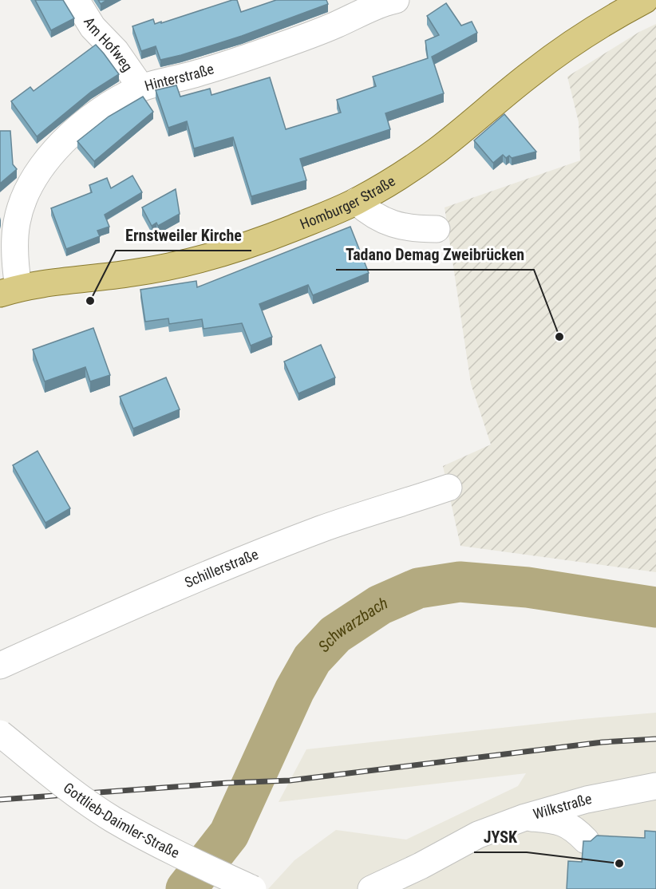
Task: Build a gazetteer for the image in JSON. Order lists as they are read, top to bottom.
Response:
{
  "streets": {
    "main road": ["Homburger Straße"],
    "street": [
      "Am Hofweg",
      "Hinterstraße",
      "Schillerstraße",
      "Wilkstraße",
      "Gottlieb-Daimler-Straße"
    ]
  },
  "crossings": [
    ["Am Hofweg", "Hinterstraße"],
    ["Hinterstraße", "Homburger Straße"]
  ],
  "water": ["Schwarzbach"],
  "places": ["Ernstweiler Kirche", "Tadano Demag Zweibrücken", "JYSK"]
}
